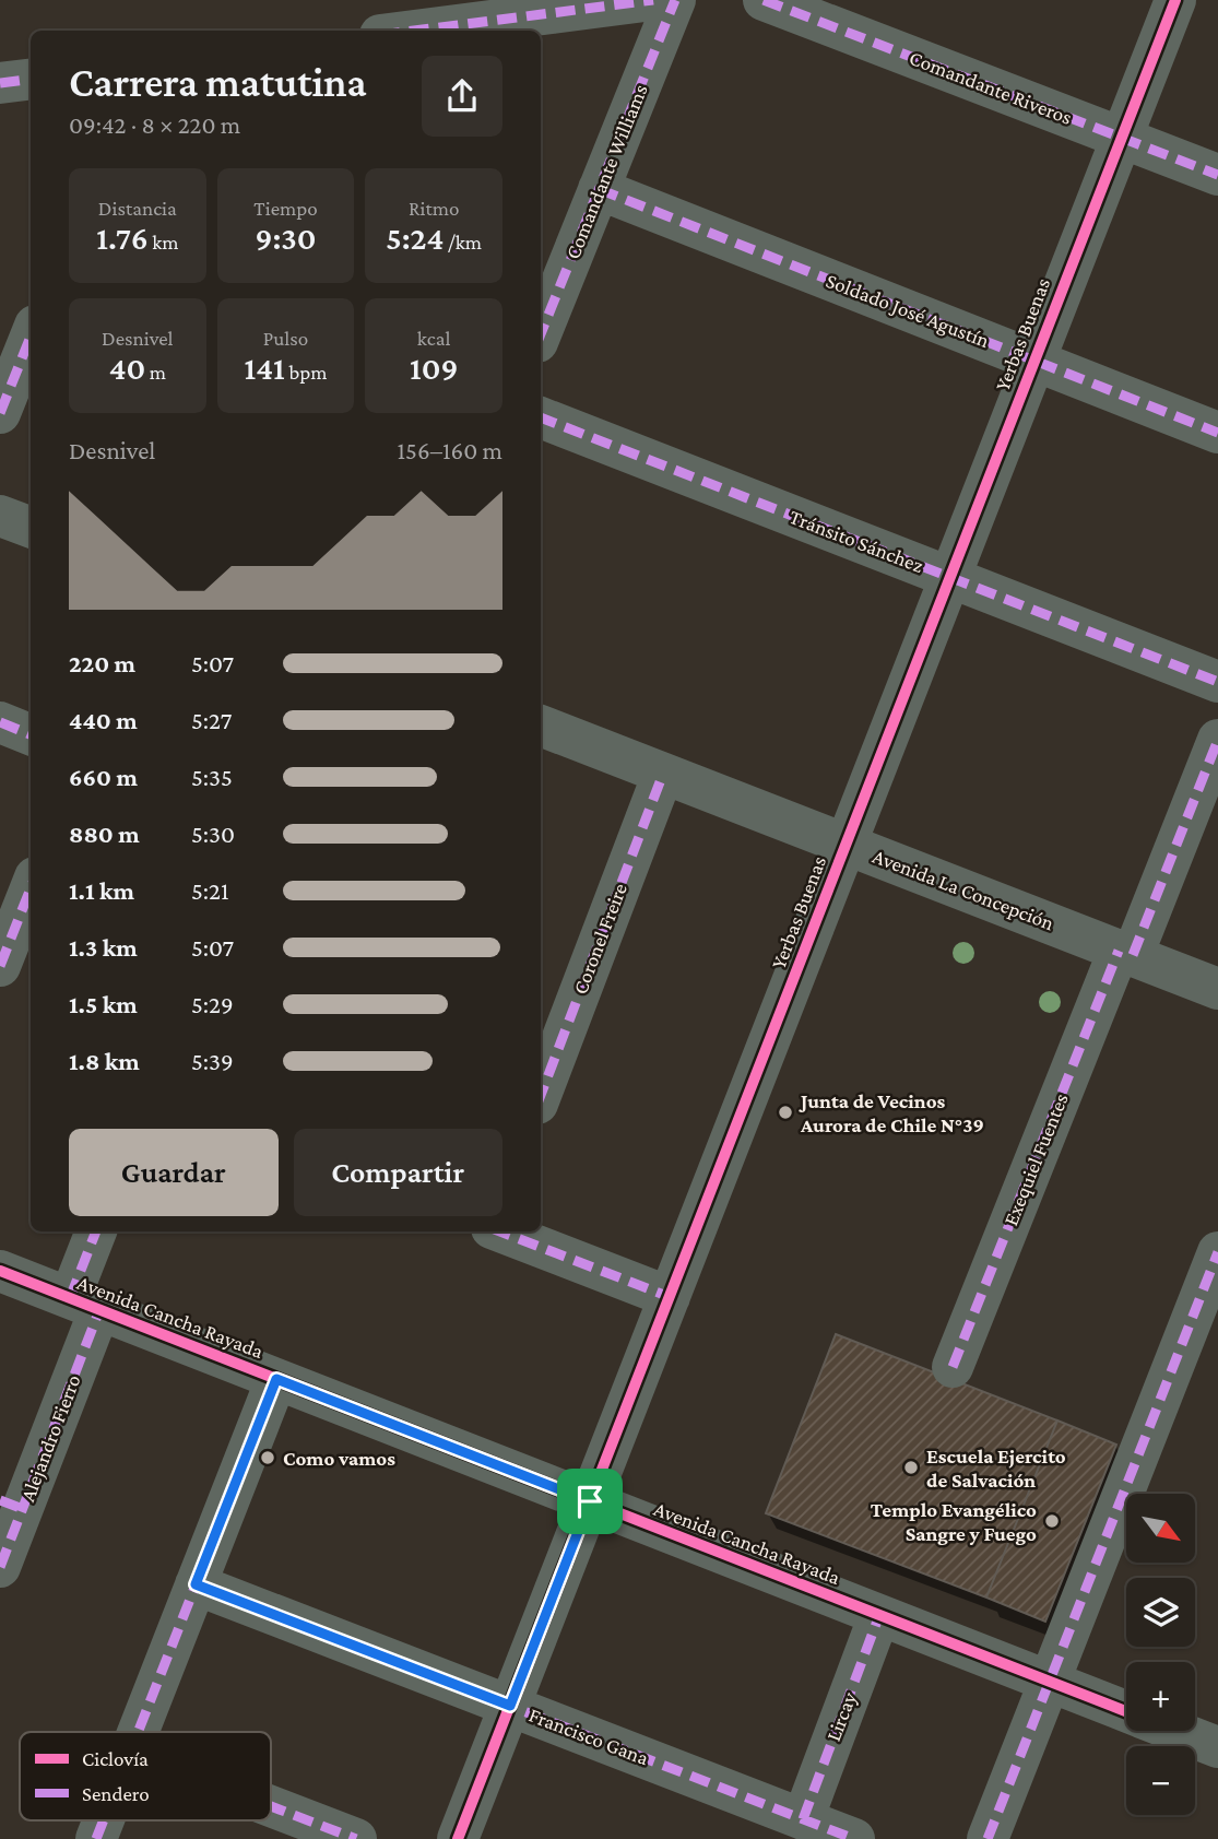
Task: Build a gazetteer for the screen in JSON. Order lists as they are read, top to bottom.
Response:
{
  "streets": {
    "street": [
      "Comandante Riveros",
      "Comandante Williams",
      "Soldado José Agustín",
      "Yerbas Buenas",
      "Tránsito Sánchez",
      "Avenida La Concepción",
      "Coronel Freire",
      "Exequiel Fuentes",
      "Avenida Cancha Rayada",
      "Alejandro Fierro",
      "Lircay",
      "Francisco Gana"
    ]
  },
  "crossings": [
    ["Comandante Riveros", "Yerbas Buenas"],
    ["Comandante Williams", "Soldado José Agustín"],
    ["Soldado José Agustín", "Yerbas Buenas"],
    ["Yerbas Buenas", "Tránsito Sánchez"],
    ["Yerbas Buenas", "Avenida La Concepción"],
    ["Yerbas Buenas", "Avenida Cancha Rayada"],
    ["Yerbas Buenas", "Francisco Gana"],
    ["Avenida La Concepción", "Coronel Freire"],
    ["Avenida La Concepción", "Exequiel Fuentes"],
    ["Avenida Cancha Rayada", "Alejandro Fierro"],
    ["Avenida Cancha Rayada", "Lircay"],
    ["Lircay", "Francisco Gana"]
  ],
  "places": [
    "Junta de Vecinos Aurora de Chile N°39",
    "Como vamos",
    "Escuela Ejercito de Salvación",
    "Templo Evangélico Sangre y Fuego"
  ],
  "legend": ["Ciclovía", "Sendero"],
  "north": "bottom right",
  "page": {
    "heading": ["Carrera matutina", "09:42 · 8 × 220 m"],
    "stats": [
      ["Distancia", "1.76 km"],
      ["Tiempo", "9:30"],
      ["Ritmo", "5:24 /km"],
      ["Desnivel", "40 m"],
      ["Pulso", "141 bpm"],
      ["kcal", "109"]
    ],
    "chart": ["Desnivel", "156–160 m"],
    "list": [
      {
        "name": "220 m",
        "note": "5:07"
      },
      {
        "name": "440 m",
        "note": "5:27"
      },
      {
        "name": "660 m",
        "note": "5:35"
      },
      {
        "name": "880 m",
        "note": "5:30"
      },
      {
        "name": "1.1 km",
        "note": "5:21"
      },
      {
        "name": "1.3 km",
        "note": "5:07"
      },
      {
        "name": "1.5 km",
        "note": "5:29"
      },
      {
        "name": "1.8 km",
        "note": "5:39"
      }
    ],
    "buttons": ["Guardar", "Compartir"],
    "map_buttons": ["+", "−"]
  }
}
